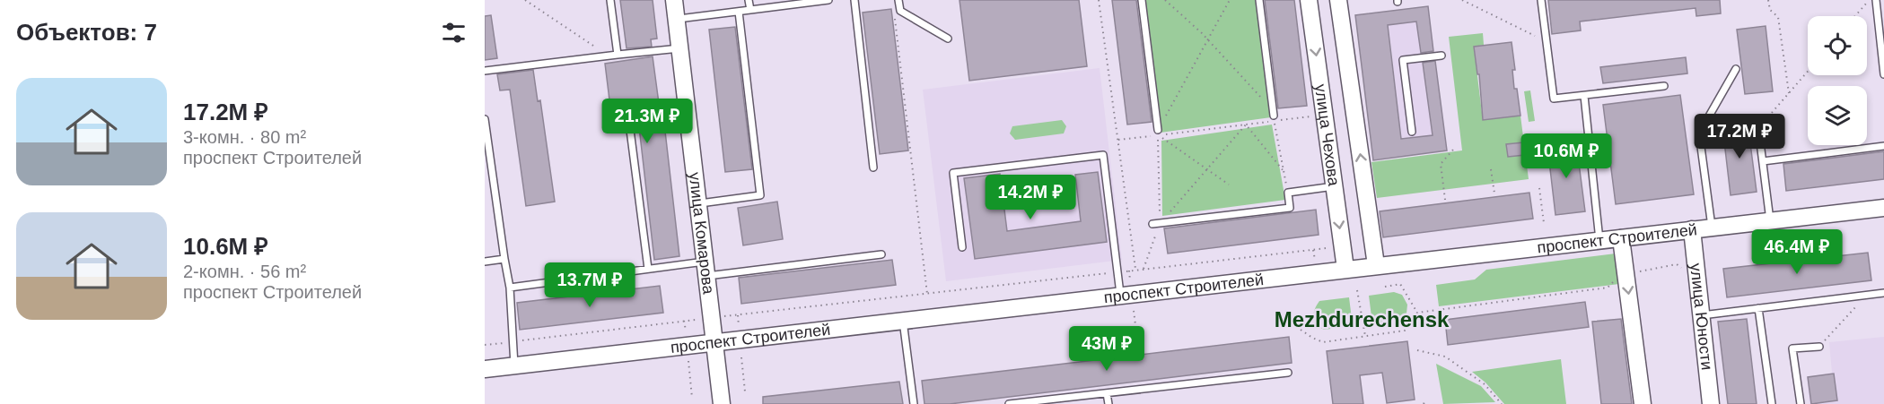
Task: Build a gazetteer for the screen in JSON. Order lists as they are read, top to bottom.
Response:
{
  "streets": {
    "main road": [
      "улица Чехова",
      "улица Комарова",
      "проспект Строителей",
      "улица Юности"
    ]
  },
  "crossings": [
    ["улица Чехова", "проспект Строителей"],
    ["улица Комарова", "проспект Строителей"],
    ["проспект Строителей", "улица Юности"]
  ],
  "districts": ["Mezhdurechensk"],
  "page": {
    "heading": "Объектов: 7",
    "list": [
      {
        "name": "17.2M ₽",
        "note": "3-комн. · 80 m² · проспект Строителей"
      },
      {
        "name": "10.6M ₽",
        "note": "2-комн. · 56 m² · проспект Строителей"
      }
    ],
    "price": [
      "21.3M ₽",
      "17.2M ₽",
      "10.6M ₽",
      "14.2M ₽",
      "46.4M ₽",
      "13.7M ₽",
      "43M ₽"
    ]
  }
}
